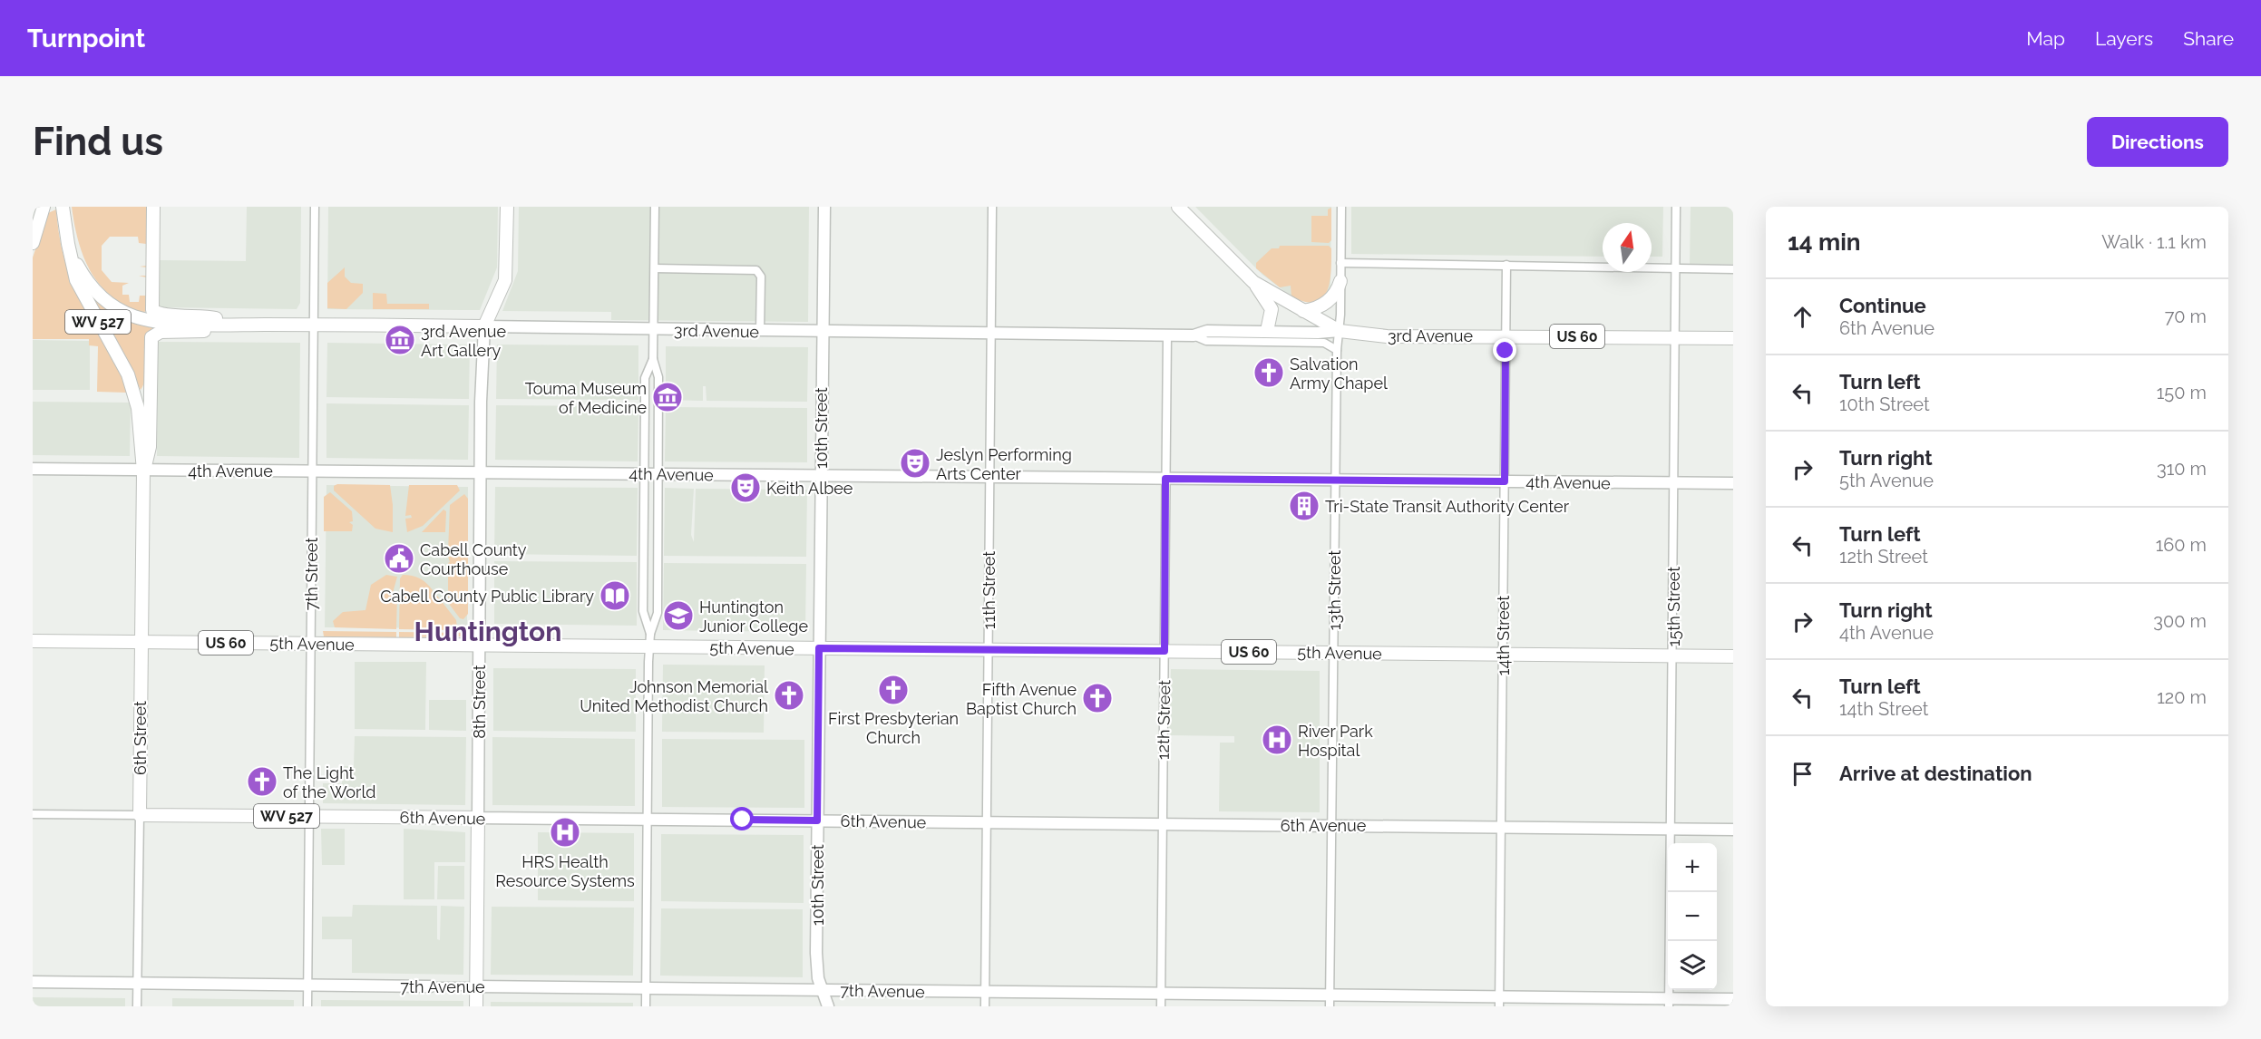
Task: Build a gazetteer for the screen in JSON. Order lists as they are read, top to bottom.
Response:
{
  "streets": {
    "main road": [
      "WV 527",
      "3rd Avenue",
      "US 60",
      "5th Avenue",
      "8th Street",
      "6th Street",
      "6th Avenue"
    ],
    "street": [
      "10th Street",
      "4th Avenue",
      "7th Street",
      "11th Street",
      "13th Street",
      "15th Street",
      "14th Street",
      "12th Street",
      "7th Avenue"
    ]
  },
  "crossings": [
    ["WV 527", "4th Avenue"],
    ["WV 527", "6th Street"],
    ["3rd Avenue", "US 60"],
    ["3rd Avenue", "10th Street"],
    ["3rd Avenue", "7th Street"],
    ["3rd Avenue", "11th Street"],
    ["3rd Avenue", "13th Street"],
    ["3rd Avenue", "15th Street"],
    ["3rd Avenue", "14th Street"],
    ["3rd Avenue", "8th Street"],
    ["3rd Avenue", "12th Street"],
    ["US 60", "13th Street"],
    ["10th Street", "4th Avenue"],
    ["10th Street", "5th Avenue"],
    ["10th Street", "6th Avenue"],
    ["10th Street", "7th Avenue"],
    ["4th Avenue", "7th Street"],
    ["4th Avenue", "11th Street"],
    ["4th Avenue", "13th Street"],
    ["4th Avenue", "15th Street"],
    ["4th Avenue", "14th Street"],
    ["4th Avenue", "8th Street"],
    ["4th Avenue", "12th Street"],
    ["4th Avenue", "6th Street"],
    ["7th Street", "5th Avenue"],
    ["7th Street", "6th Avenue"],
    ["7th Street", "7th Avenue"],
    ["11th Street", "5th Avenue"],
    ["11th Street", "6th Avenue"],
    ["11th Street", "7th Avenue"],
    ["13th Street", "5th Avenue"],
    ["13th Street", "6th Avenue"],
    ["13th Street", "7th Avenue"],
    ["15th Street", "5th Avenue"],
    ["15th Street", "6th Avenue"],
    ["15th Street", "7th Avenue"],
    ["14th Street", "5th Avenue"],
    ["14th Street", "6th Avenue"],
    ["14th Street", "7th Avenue"],
    ["5th Avenue", "8th Street"],
    ["5th Avenue", "12th Street"],
    ["5th Avenue", "6th Street"],
    ["8th Street", "6th Avenue"],
    ["8th Street", "7th Avenue"],
    ["12th Street", "6th Avenue"],
    ["12th Street", "7th Avenue"],
    ["6th Street", "6th Avenue"],
    ["6th Street", "7th Avenue"]
  ],
  "districts": ["Huntington"],
  "places": {
    "museum": ["3rd Avenue Art Gallery", "Touma Museum of Medicine"],
    "church": [
      "Salvation Army Chapel",
      "First Presbyterian Church",
      "Johnson Memorial United Methodist Church",
      "Fifth Avenue Baptist Church",
      "The Light of the World"
    ],
    "theatre": ["Jeslyn Performing Arts Center", "Keith Albee"],
    "building": ["Tri-State Transit Authority Center"],
    "public building": ["Cabell County Courthouse"],
    "library": ["Cabell County Public Library"],
    "school or university": ["Huntington Junior College"],
    "hospital": ["River Park Hospital", "HRS Health Resource Systems"]
  },
  "north": "top",
  "page": {
    "header": "Turnpoint",
    "nav": ["Map", "Layers", "Share"],
    "buttons": "Directions",
    "title": "Find us",
    "heading": ["14 min", "Walk · 1.1 km"],
    "list": [
      ["Continue", "6th Avenue", "70 m"],
      ["Turn left", "10th Street", "150 m"],
      ["Turn right", "5th Avenue", "310 m"],
      ["Turn left", "12th Street", "160 m"],
      ["Turn right", "4th Avenue", "300 m"],
      ["Turn left", "14th Street", "120 m"],
      "Arrive at destination"
    ],
    "map_buttons": ["+", "−"]
  }
}
